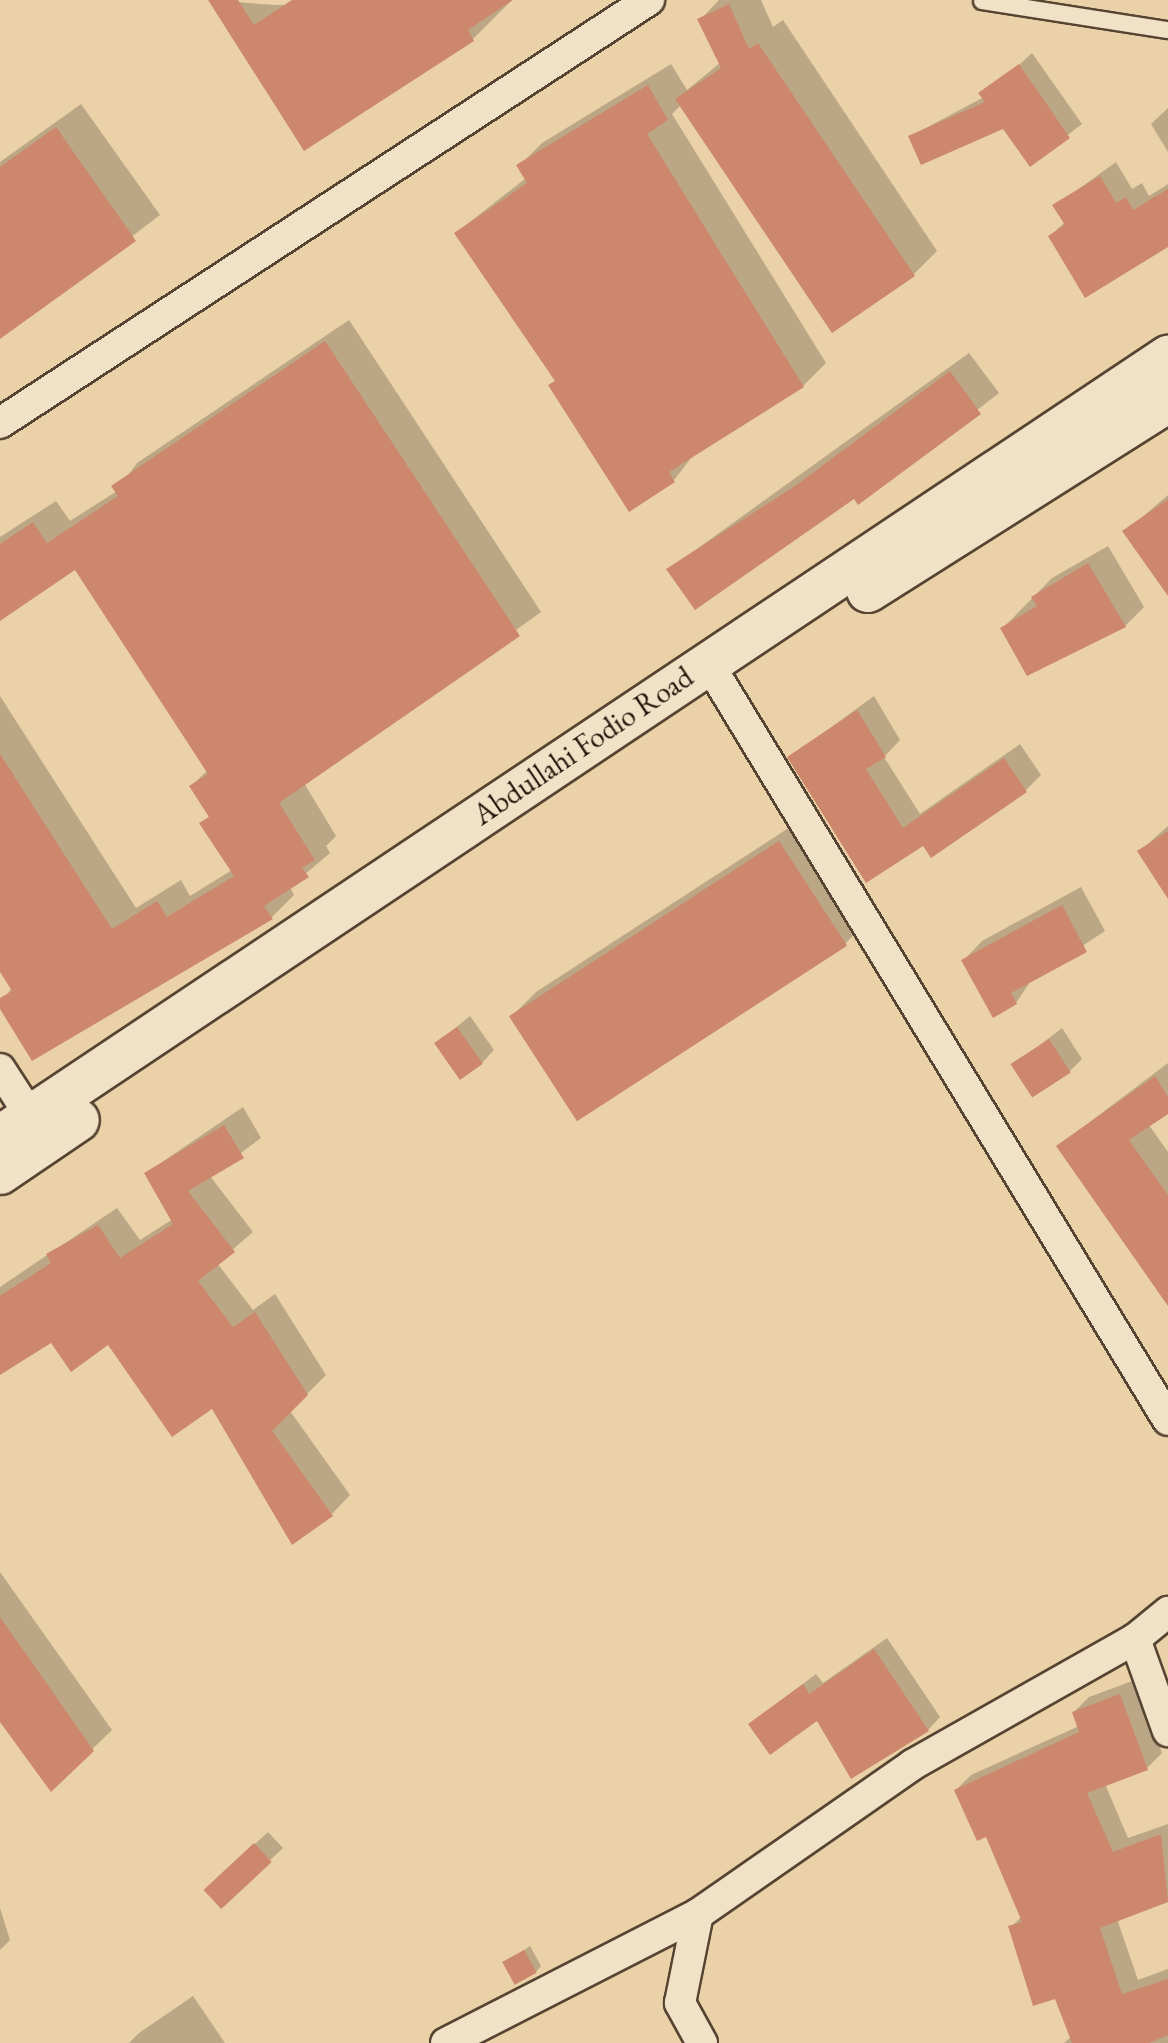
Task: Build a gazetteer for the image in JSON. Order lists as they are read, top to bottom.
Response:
{
  "streets": {
    "main road": ["Abdullahi Fodio Road"]
  }
}
